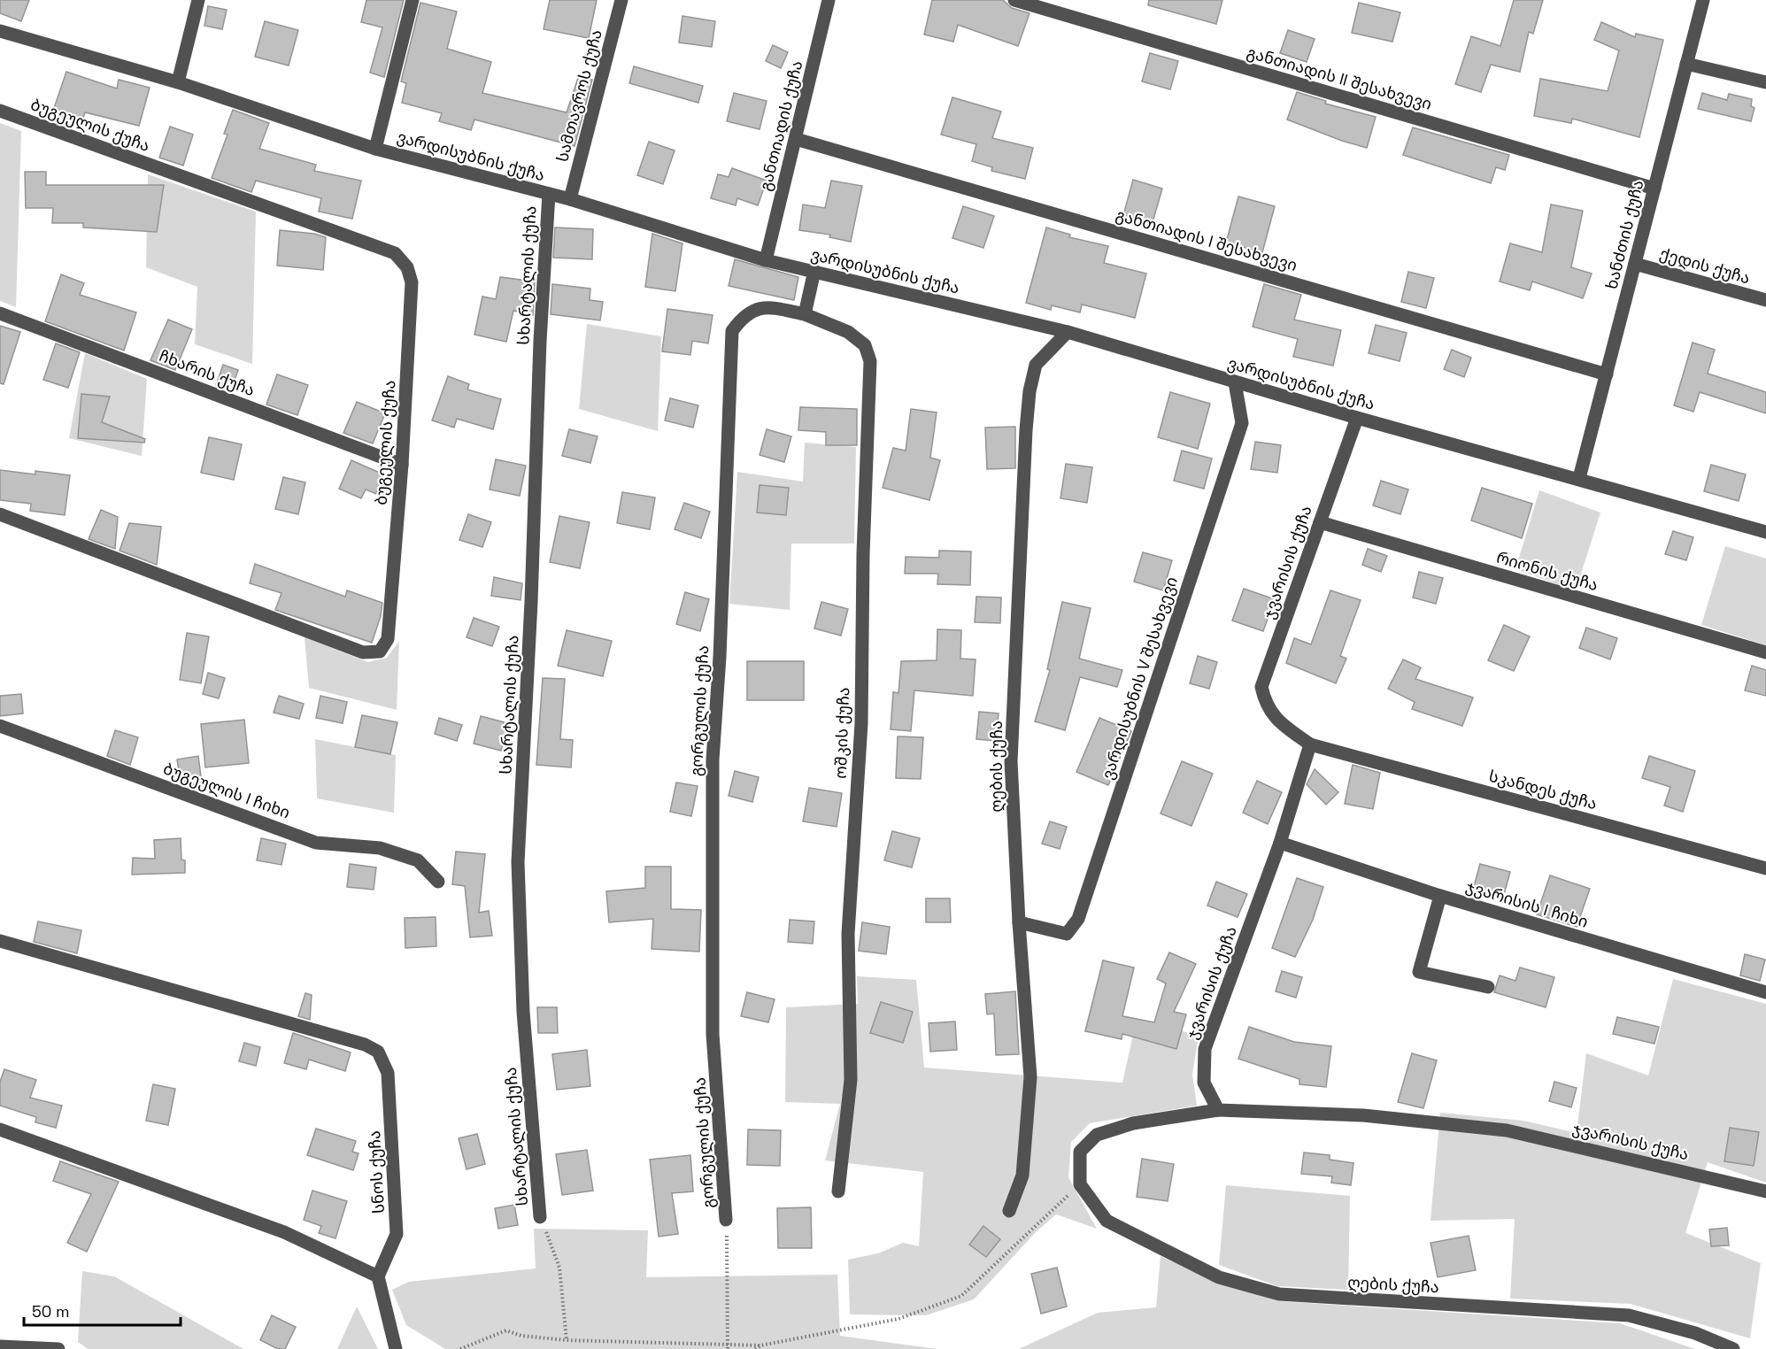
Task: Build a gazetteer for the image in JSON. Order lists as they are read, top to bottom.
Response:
{
  "streets": {
    "street": [
      "განთიადის II შესახვევი",
      "სამთავროს ქუჩა",
      "ბუგეულის ქუჩა",
      "განთიადის ქუჩა",
      "ვარდისუბნის ქუჩა",
      "ხანძთის ქუჩა",
      "განთიადის I შესახვევი",
      "ქედის ქუჩა",
      "სხარტალის ქუჩა",
      "ჩხარის ქუჩა",
      "ჯვარისის ქუჩა",
      "რიონის ქუჩა",
      "ვარდისუბნის V შესახვევი",
      "გორგულის ქუჩა",
      "ოშკის ქუჩა",
      "ღების ქუჩა",
      "სკანდეს ქუჩა",
      "ბუგეულის I ჩიხი",
      "ჯვარისის I ჩიხი",
      "სნოს ქუჩა"
    ]
  },
  "crossings": [
    ["განთიადის II შესახვევი", "ხანძთის ქუჩა"],
    ["სამთავროს ქუჩა", "ვარდისუბნის ქუჩა"],
    ["ბუგეულის ქუჩა", "ჩხარის ქუჩა"],
    ["განთიადის ქუჩა", "ვარდისუბნის ქუჩა"],
    ["განთიადის ქუჩა", "განთიადის I შესახვევი"],
    ["ვარდისუბნის ქუჩა", "ხანძთის ქუჩა"],
    ["ვარდისუბნის ქუჩა", "სხარტალის ქუჩა"],
    ["ვარდისუბნის ქუჩა", "ჯვარისის ქუჩა"],
    ["ვარდისუბნის ქუჩა", "ვარდისუბნის V შესახვევი"],
    ["ვარდისუბნის ქუჩა", "ღების ქუჩა"],
    ["ხანძთის ქუჩა", "განთიადის I შესახვევი"],
    ["ხანძთის ქუჩა", "ქედის ქუჩა"],
    ["ჯვარისის ქუჩა", "რიონის ქუჩა"],
    ["ჯვარისის ქუჩა", "სკანდეს ქუჩა"],
    ["ჯვარისის ქუჩა", "ჯვარისის I ჩიხი"],
    ["ვარდისუბნის V შესახვევი", "ღების ქუჩა"],
    ["გორგულის ქუჩა", "ოშკის ქუჩა"]
  ],
  "scale_bar": "50 m"
}
